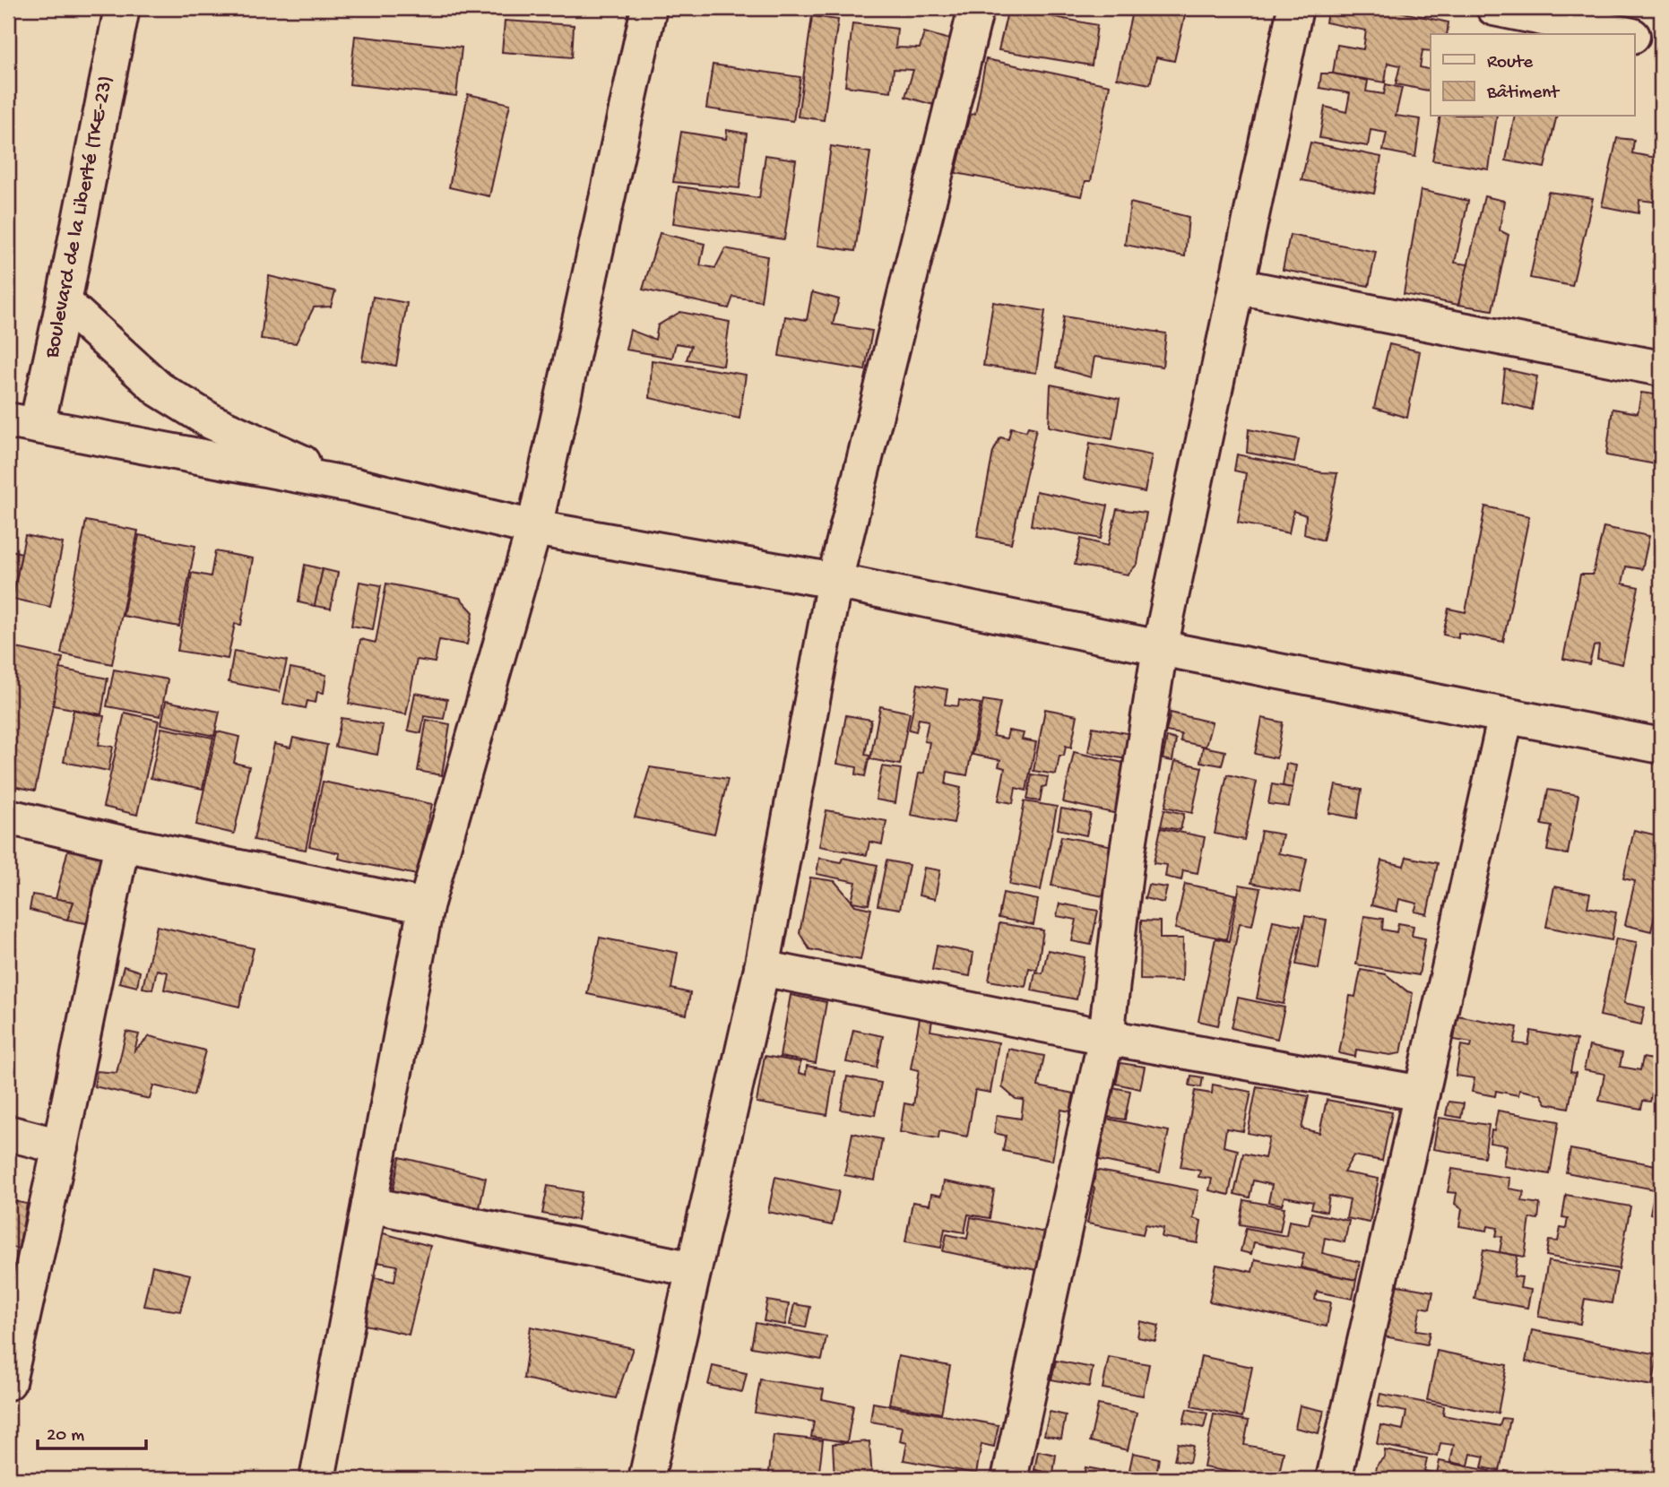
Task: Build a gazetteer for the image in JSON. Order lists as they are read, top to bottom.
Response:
{
  "streets": {
    "street": ["Boulevard de la Liberté (TKE-23)"]
  },
  "legend": ["Route", "Bâtiment"],
  "scale_bar": "20 m"
}
